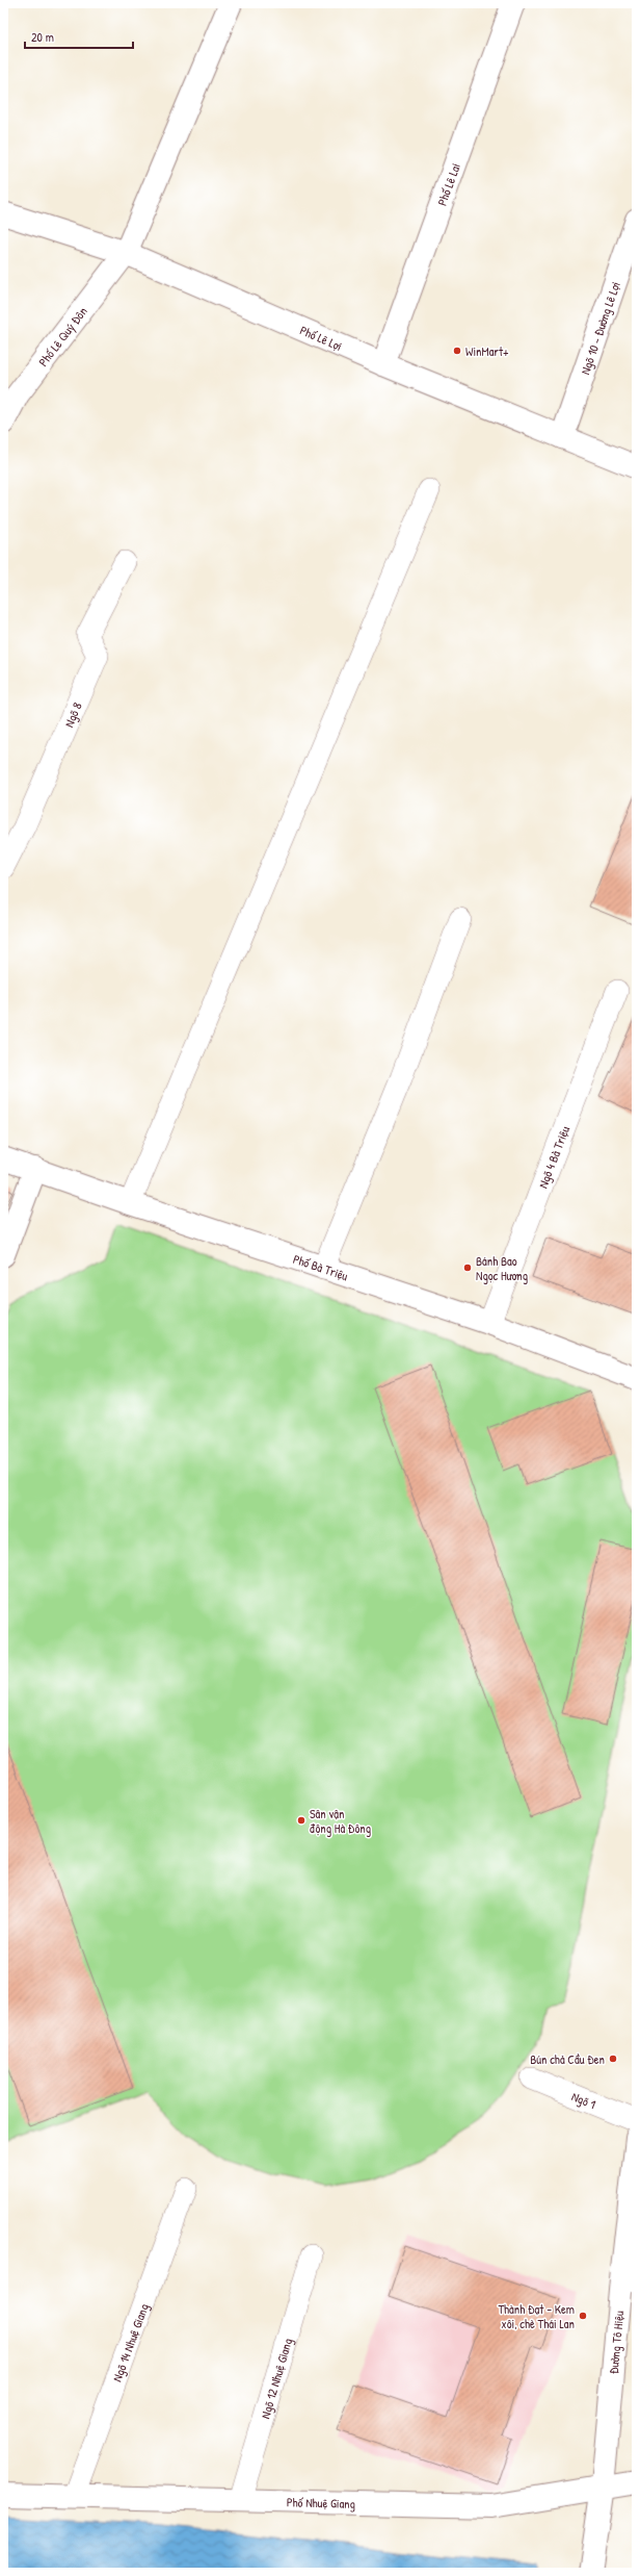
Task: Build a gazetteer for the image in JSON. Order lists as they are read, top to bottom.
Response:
{
  "streets": {
    "street": [
      "Phố Lê Lai",
      "Ngõ 10 - Đường Lê Lợi",
      "Phố Lê Quý Đôn",
      "Phố Lê Lợi",
      "Phố Bà Triệu",
      "Đường Tô Hiệu",
      "Phố Nhuệ Giang"
    ],
    "lane": [
      "Ngõ 8",
      "Ngõ 4 Bà Triệu",
      "Ngõ 1",
      "Ngõ 14 Nhuệ Giang",
      "Ngõ 12 Nhuệ Giang"
    ]
  },
  "crossings": [
    ["Phố Lê Lai", "Phố Lê Lợi"],
    ["Ngõ 10 - Đường Lê Lợi", "Phố Lê Lợi"],
    ["Phố Lê Quý Đôn", "Phố Lê Lợi"],
    ["Ngõ 4 Bà Triệu", "Phố Bà Triệu"],
    ["Đường Tô Hiệu", "Phố Nhuệ Giang"],
    ["Ngõ 14 Nhuệ Giang", "Phố Nhuệ Giang"],
    ["Ngõ 12 Nhuệ Giang", "Phố Nhuệ Giang"]
  ],
  "places": [
    "WinMart+",
    "Bánh Bao Ngọc Hương",
    "Sân vận động Hà Đông",
    "Bún chả Cầu Đen",
    "Thành Đạt - Kem xôi, chè Thái Lan"
  ],
  "scale_bar": "20 m"
}
